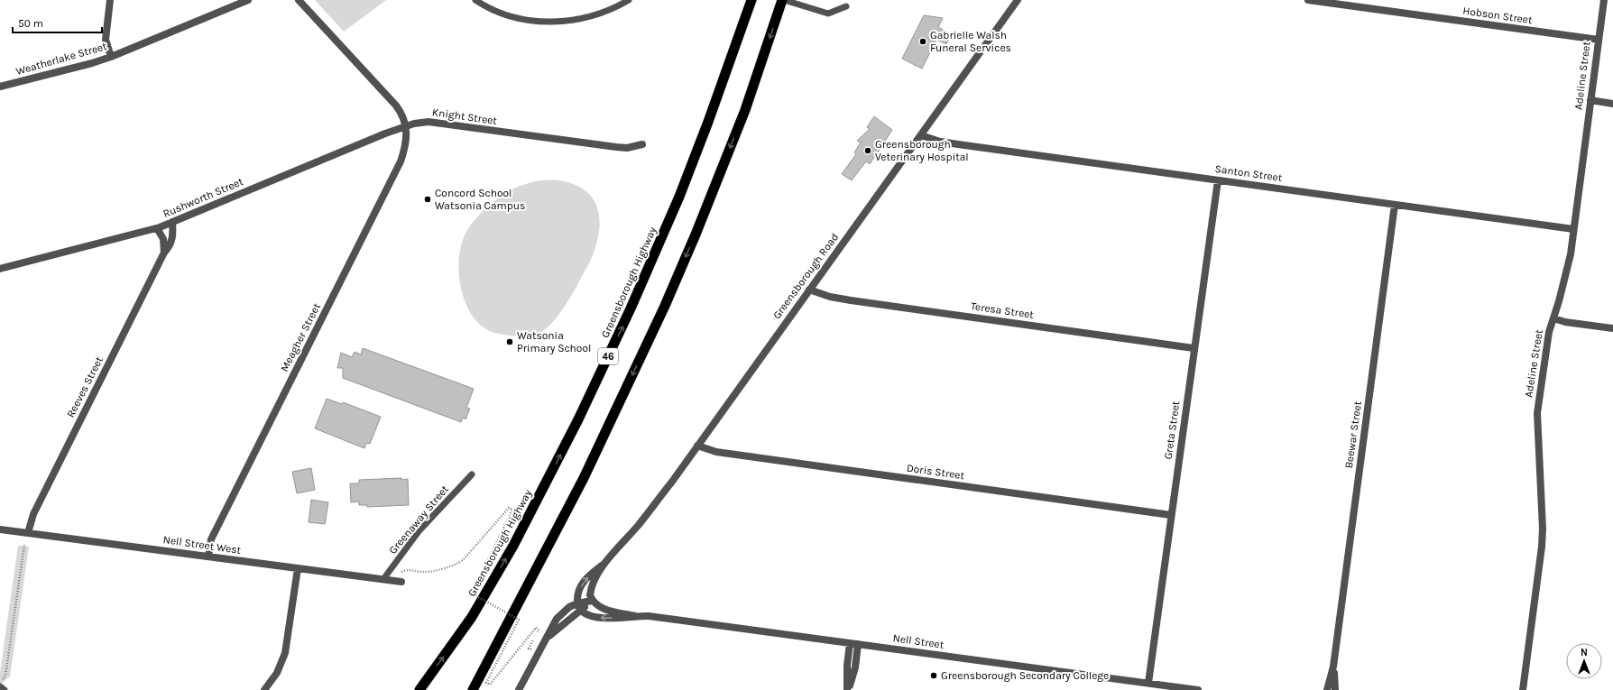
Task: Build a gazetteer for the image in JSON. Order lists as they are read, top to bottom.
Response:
{
  "streets": {
    "highway": ["Greensborough Highway", "46"],
    "street": [
      "Hobson Street",
      "Weatherlake Street",
      "Adeline Street",
      "Knight Street",
      "Santon Street",
      "Rushworth Street",
      "Greensborough Road",
      "Teresa Street",
      "Meagher Street",
      "Reeves Street",
      "Greta Street",
      "Beewar Street",
      "Doris Street",
      "Nell Street West",
      "Nell Street"
    ],
    "lane": ["Greenaway Street"]
  },
  "crossings": [
    ["Hobson Street", "Adeline Street"],
    ["Adeline Street", "Santon Street"],
    ["Knight Street", "Rushworth Street"],
    ["Knight Street", "Meagher Street"],
    ["Santon Street", "Greensborough Road"],
    ["Santon Street", "Greta Street"],
    ["Santon Street", "Beewar Street"],
    ["Rushworth Street", "Meagher Street"],
    ["Rushworth Street", "Reeves Street"],
    ["Greensborough Road", "Teresa Street"],
    ["Greensborough Road", "Doris Street"],
    ["Greensborough Road", "Nell Street"],
    ["Teresa Street", "Greta Street"],
    ["Meagher Street", "Nell Street West"],
    ["Reeves Street", "Nell Street West"],
    ["Greta Street", "Doris Street"],
    ["Greta Street", "Nell Street"],
    ["Greenaway Street", "Nell Street West"]
  ],
  "places": [
    "Gabrielle Walsh Funeral Services",
    "Greensborough Veterinary Hospital",
    "Concord School Watsonia Campus",
    "Watsonia Primary School",
    "Greensborough Secondary College"
  ],
  "scale_bar": "50 m",
  "north": "top"
}
